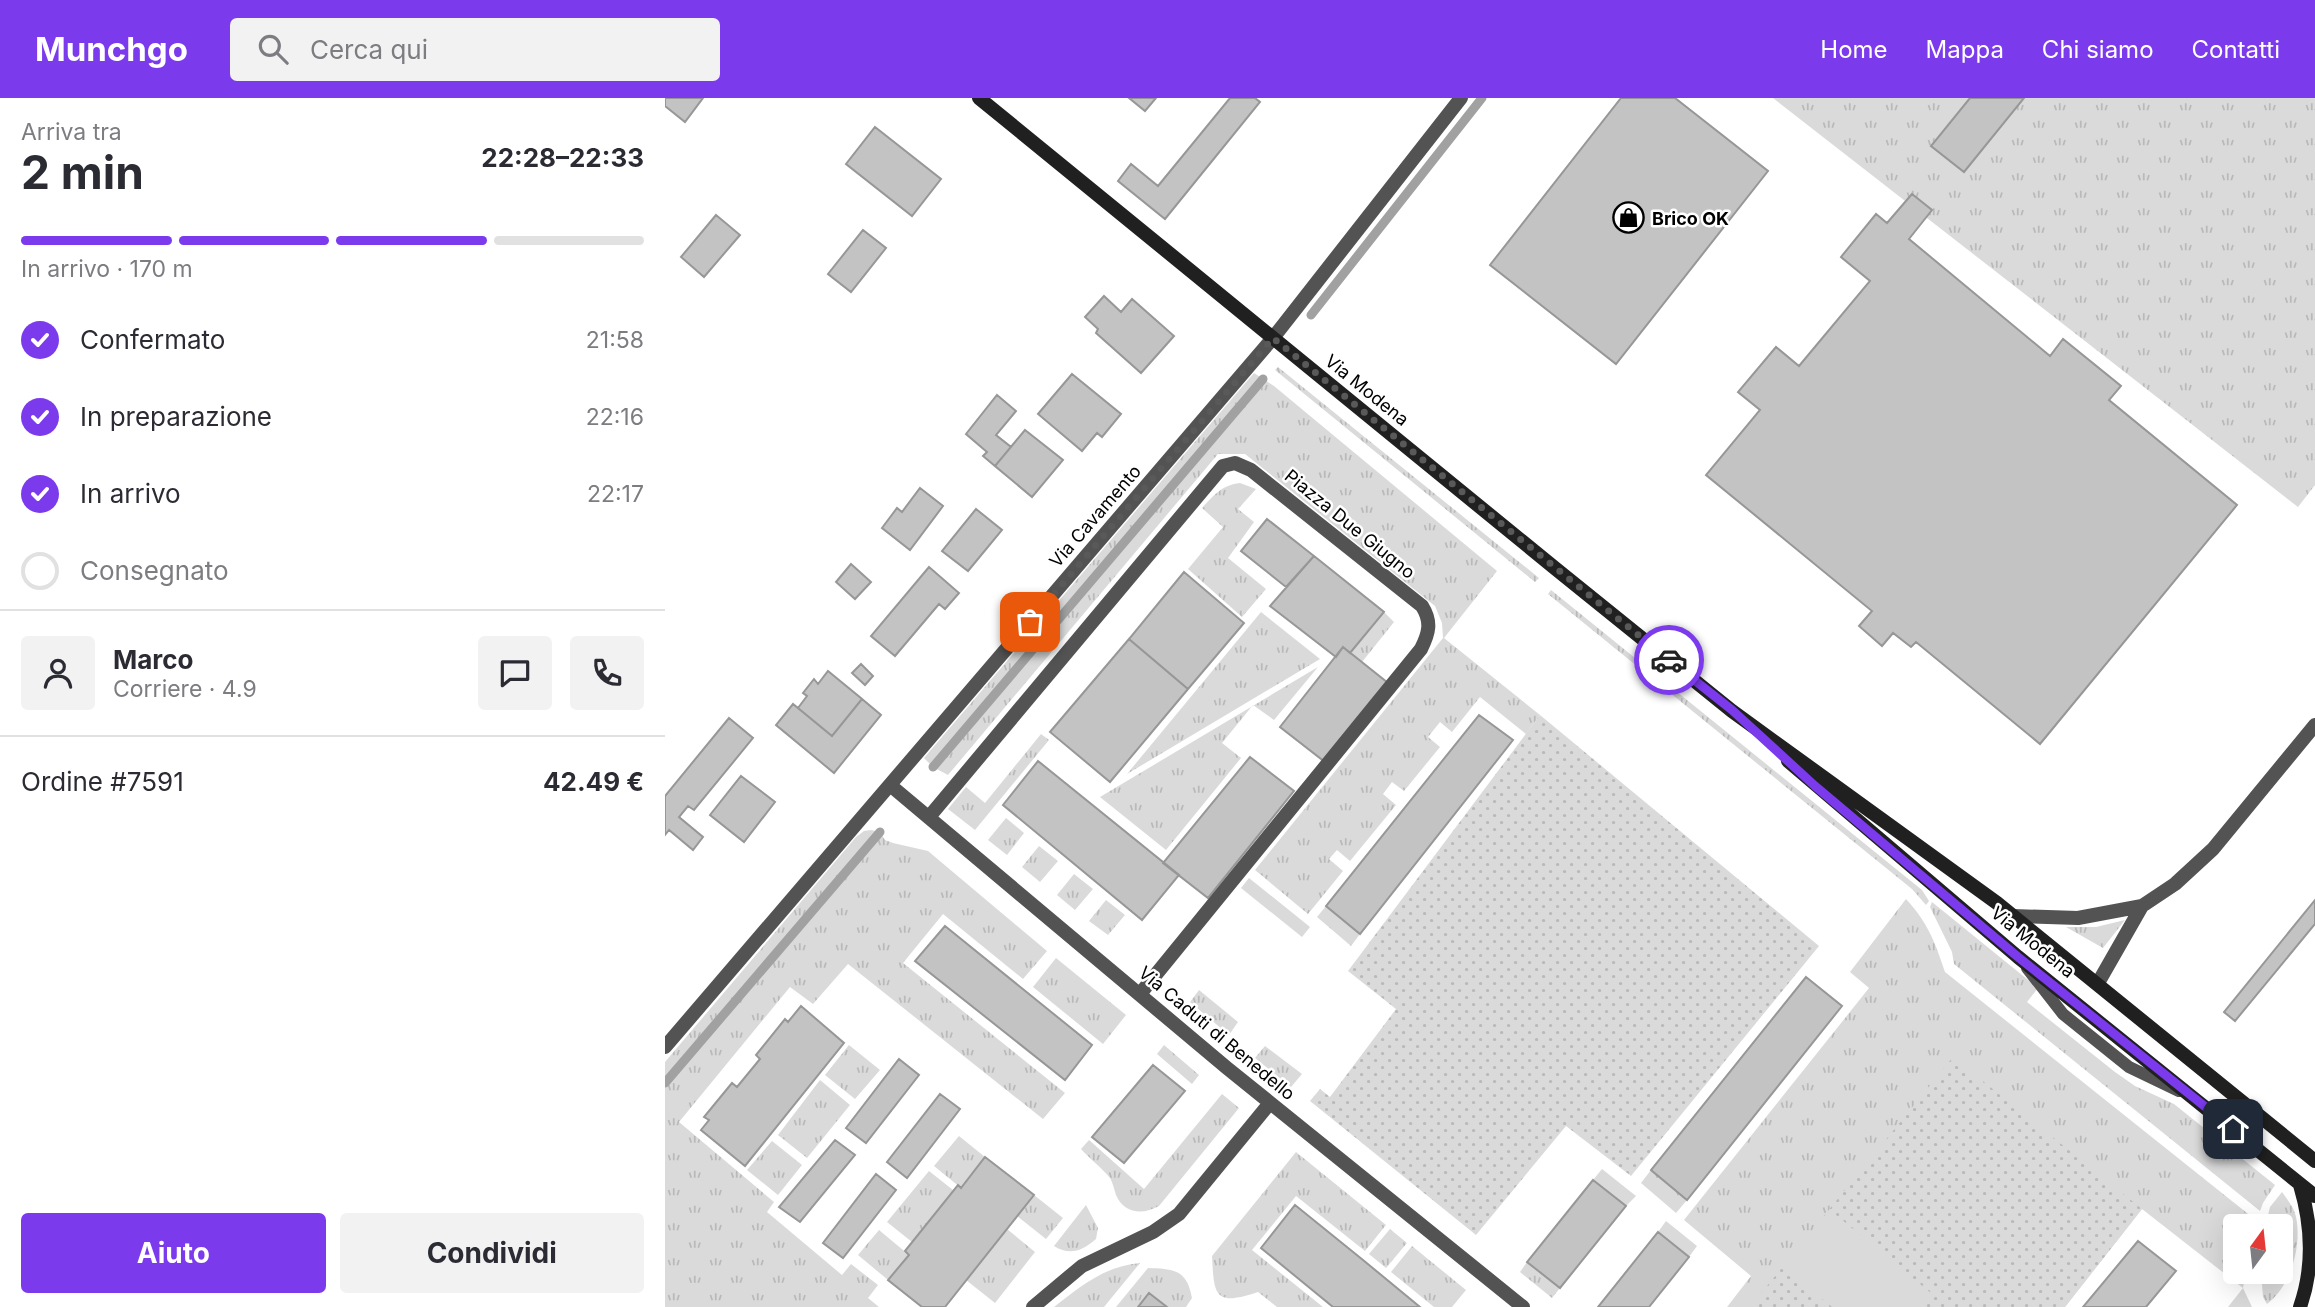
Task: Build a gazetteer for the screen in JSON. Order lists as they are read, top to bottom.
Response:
{
  "streets": {
    "main road": ["Via Modena"],
    "street": ["Via Cavamento", "Piazza Due Giugno", "Via Caduti di Benedello"]
  },
  "crossings": [
    ["Via Modena", "Via Cavamento"],
    ["Via Cavamento", "Via Caduti di Benedello"],
    ["Piazza Due Giugno", "Via Caduti di Benedello"]
  ],
  "places": {
    "shop": ["Brico OK"]
  },
  "north": "top",
  "page": {
    "header": "Munchgo",
    "search": "Cerca qui",
    "nav": [
      "Home",
      "Mappa",
      "Chi siamo",
      "Contatti"
    ],
    "heading": ["2 min", "Arriva tra", "22:28–22:33"],
    "panel": [
      "Marco",
      "Corriere · 4.9",
      "Ordine #7591",
      "42.49 €"
    ],
    "bar": "In arrivo · 170 m",
    "list": [
      ["Confermato", "21:58"],
      ["In preparazione", "22:16"],
      ["In arrivo", "22:17"],
      "Consegnato"
    ],
    "buttons": ["Aiuto", "Condividi"]
  }
}
